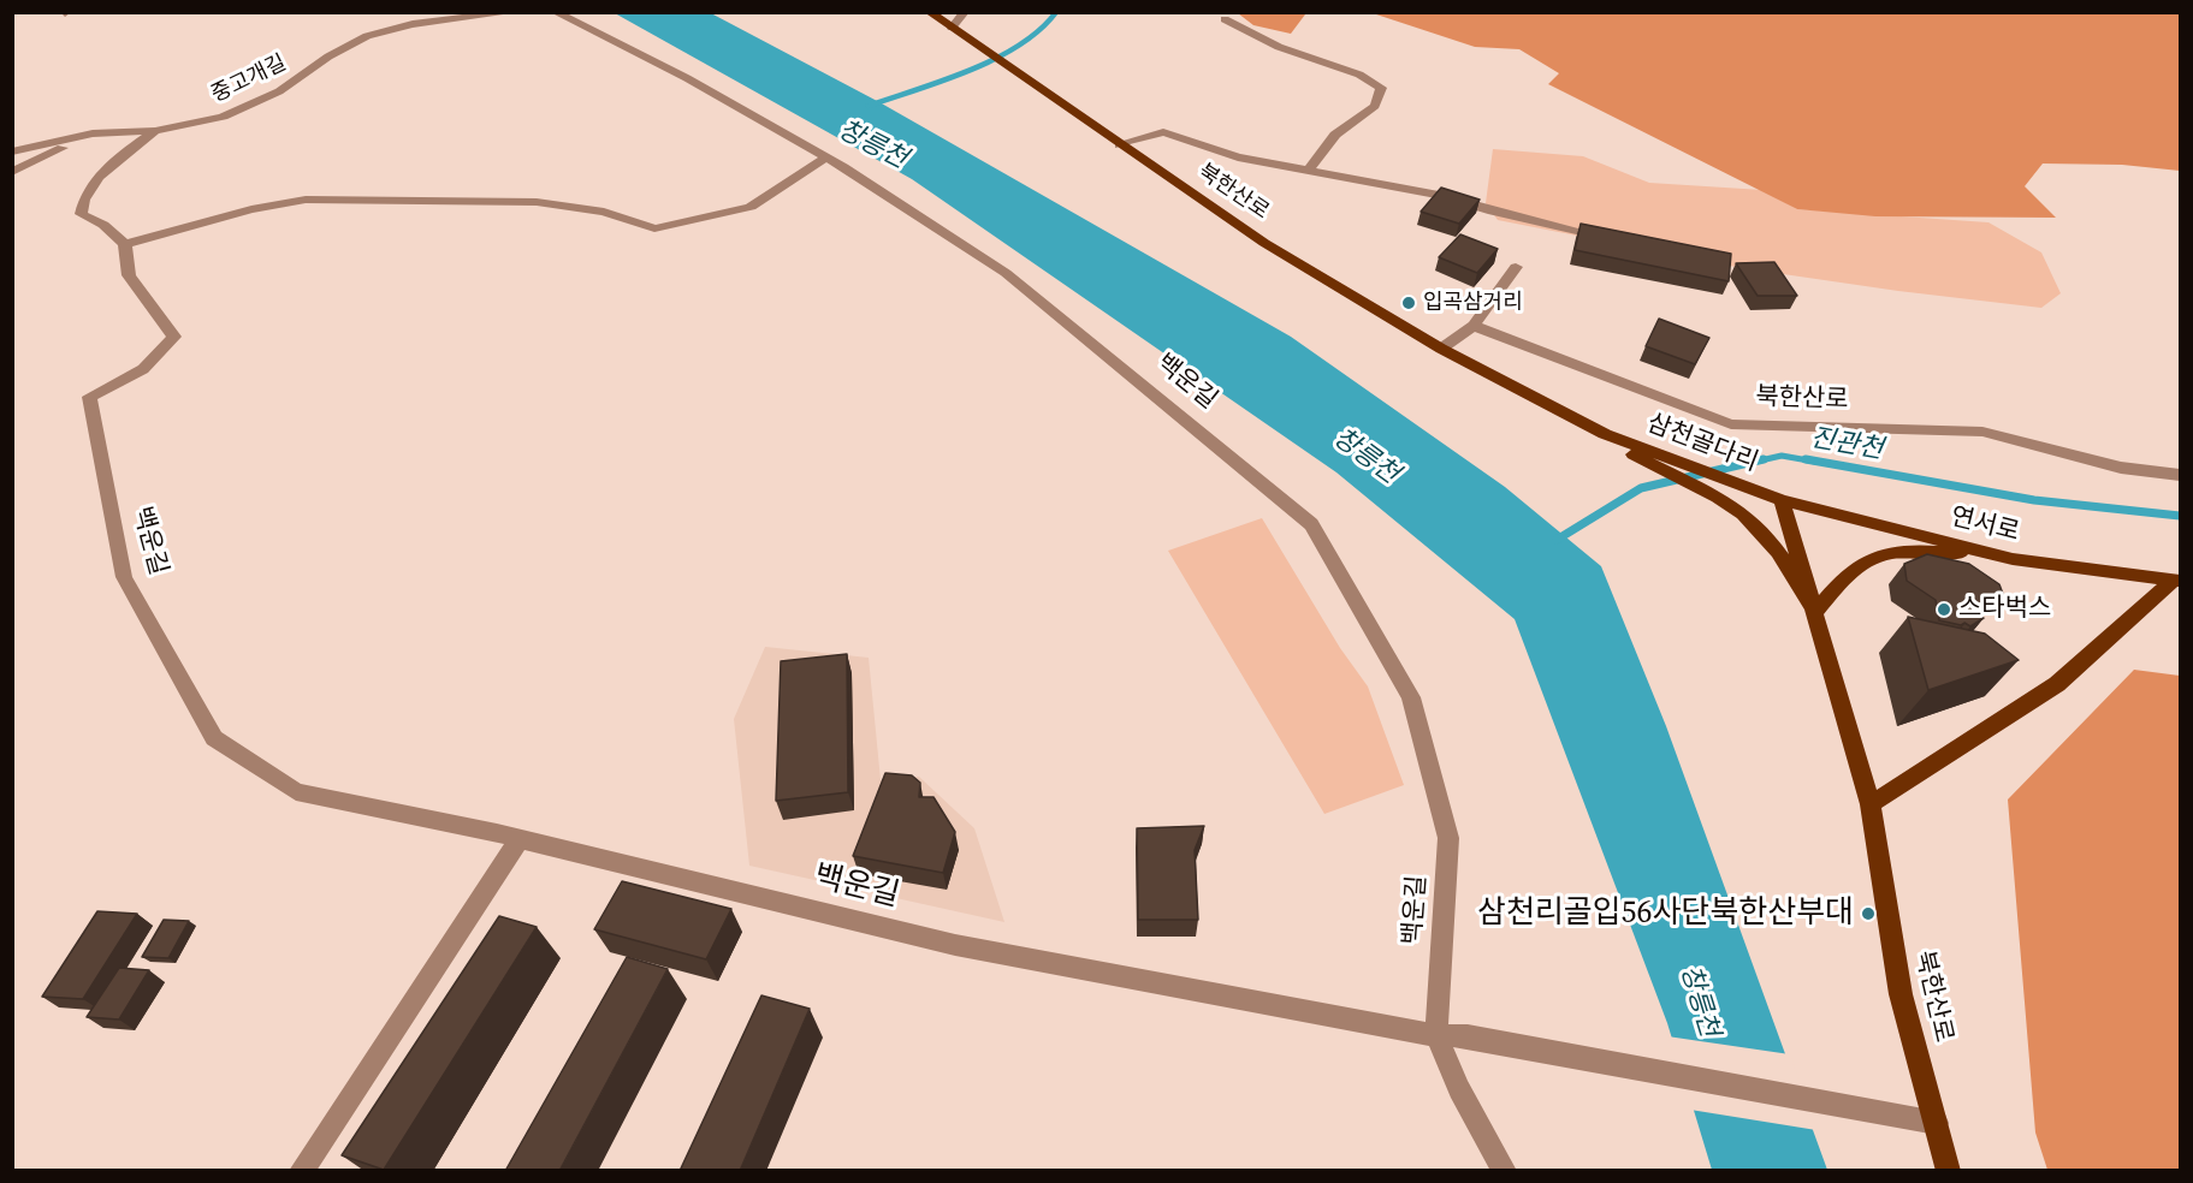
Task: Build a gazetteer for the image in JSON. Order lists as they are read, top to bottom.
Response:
{
  "streets": {
    "main road": ["북한산로", "삼천골다리", "연서로"],
    "street": ["중고개길", "백운길"]
  },
  "crossings": [
    ["북한산로", "백운길"],
    ["북한산로", "삼천골다리"],
    ["북한산로", "연서로"],
    ["삼천골다리", "연서로"]
  ],
  "water": ["창릉천", "진관천"],
  "places": ["입곡삼거리", "스타벅스", "삼천리골입56사단북한산부대"]
}
